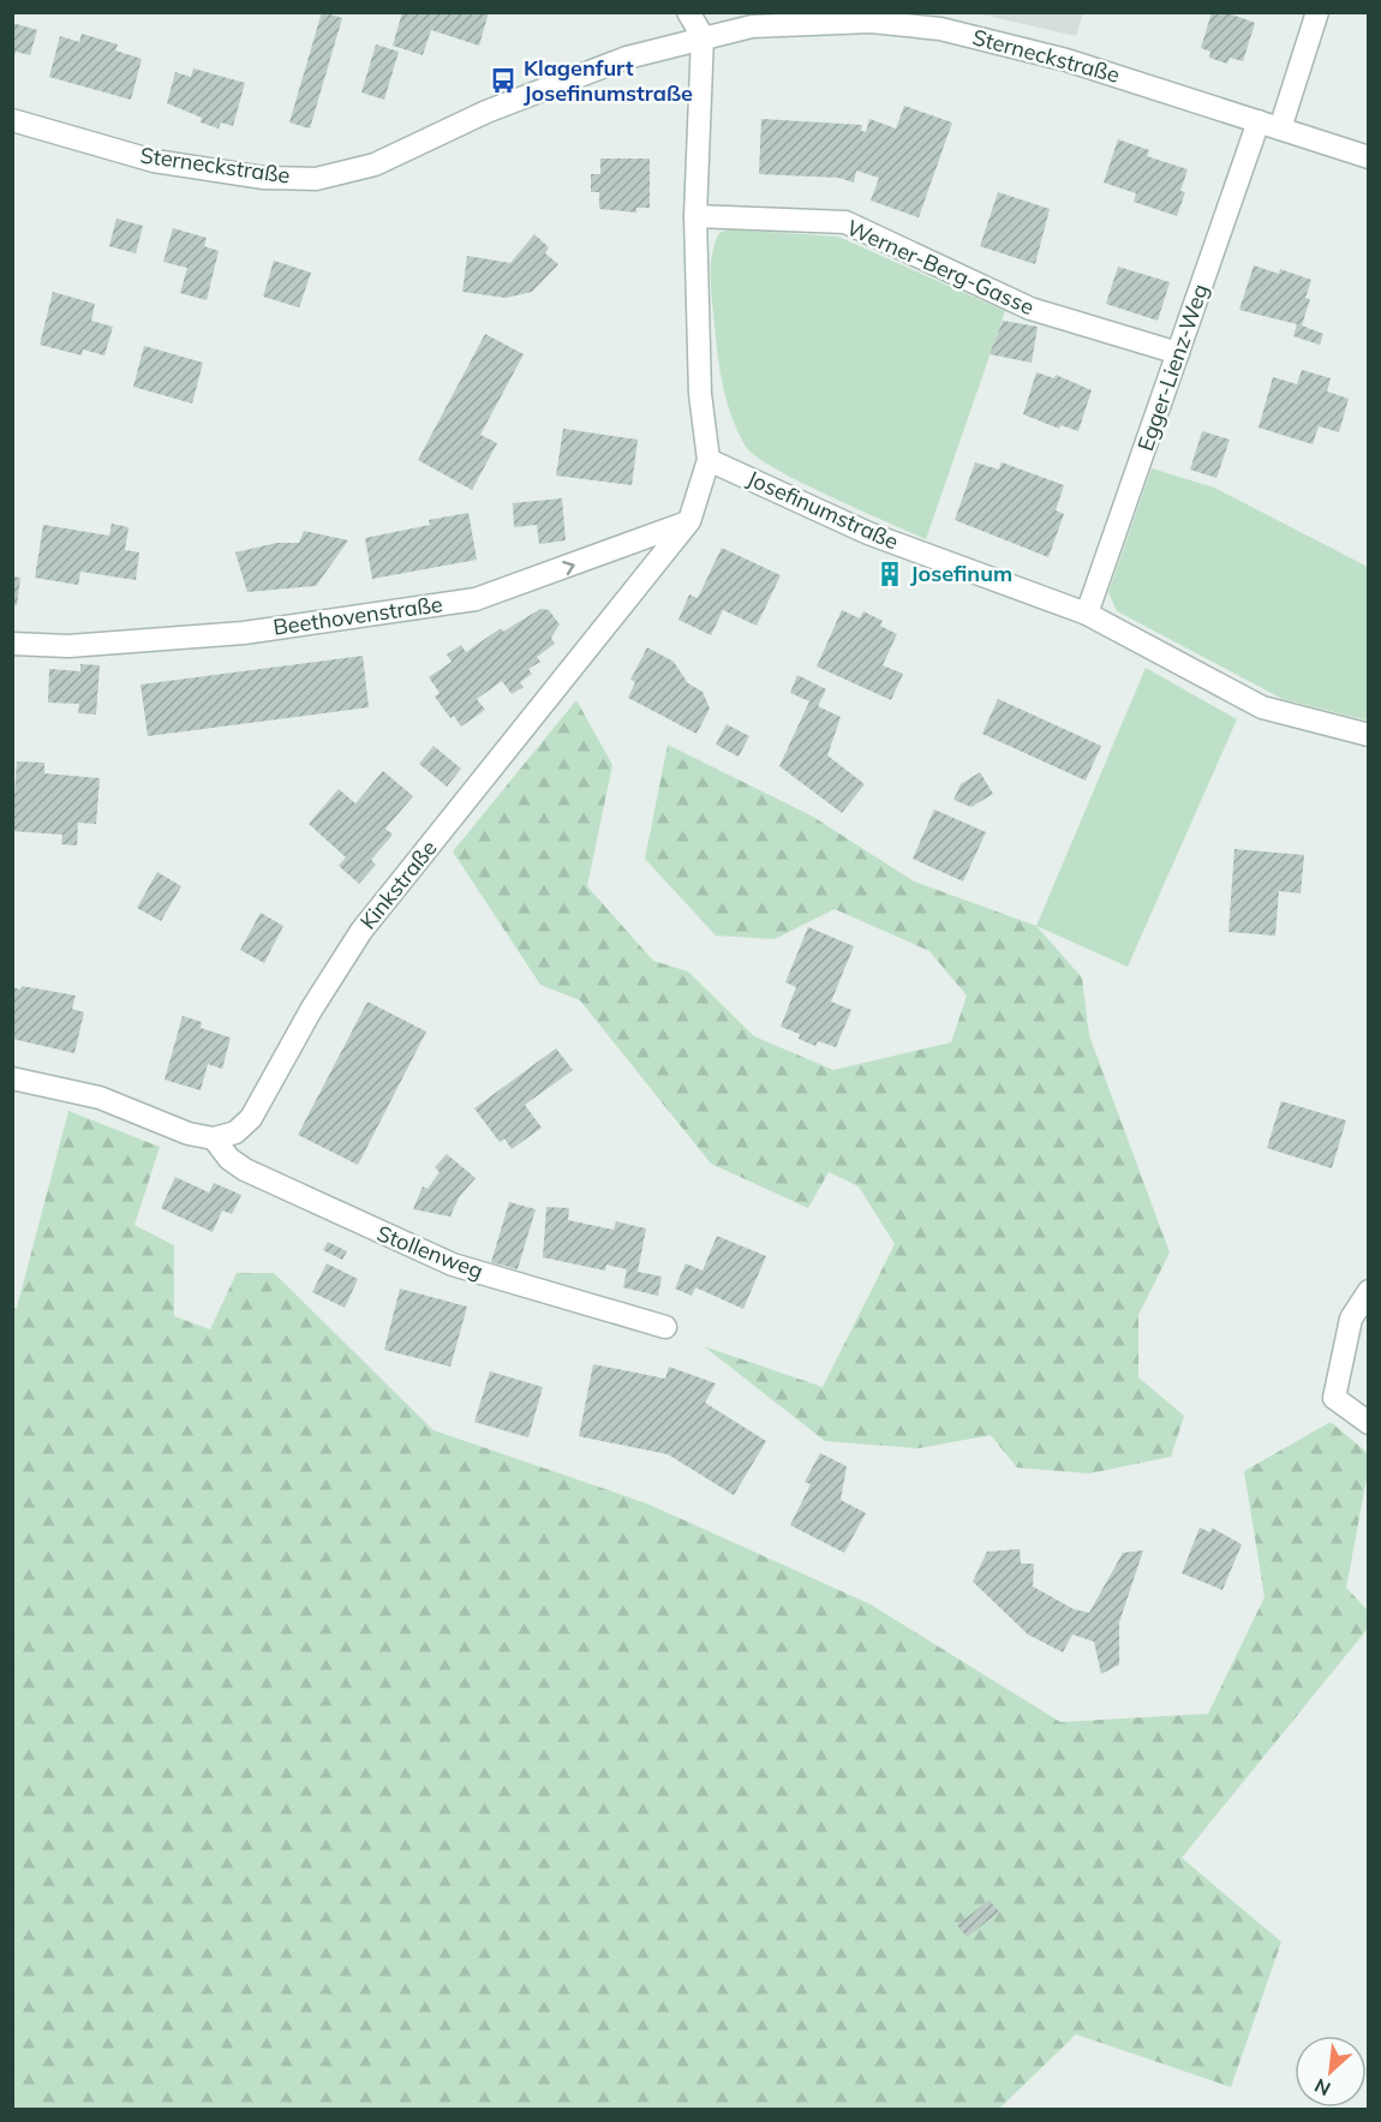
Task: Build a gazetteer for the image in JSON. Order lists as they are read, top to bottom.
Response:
{
  "streets": {
    "street": [
      "Sterneckstraße",
      "Werner-Berg-Gasse",
      "Egger-Lienz-Weg",
      "Josefinumstraße",
      "Beethovenstraße",
      "Kinkstraße",
      "Stollenweg"
    ]
  },
  "crossings": [
    ["Sterneckstraße", "Egger-Lienz-Weg"],
    ["Werner-Berg-Gasse", "Egger-Lienz-Weg"],
    ["Egger-Lienz-Weg", "Josefinumstraße"],
    ["Josefinumstraße", "Kinkstraße"],
    ["Beethovenstraße", "Kinkstraße"],
    ["Kinkstraße", "Stollenweg"]
  ],
  "one_way": ["Beethovenstraße"],
  "places": {
    "bus stop": ["Klagenfurt Josefinumstraße"],
    "building": ["Josefinum"]
  },
  "north": "bottom left"
}
